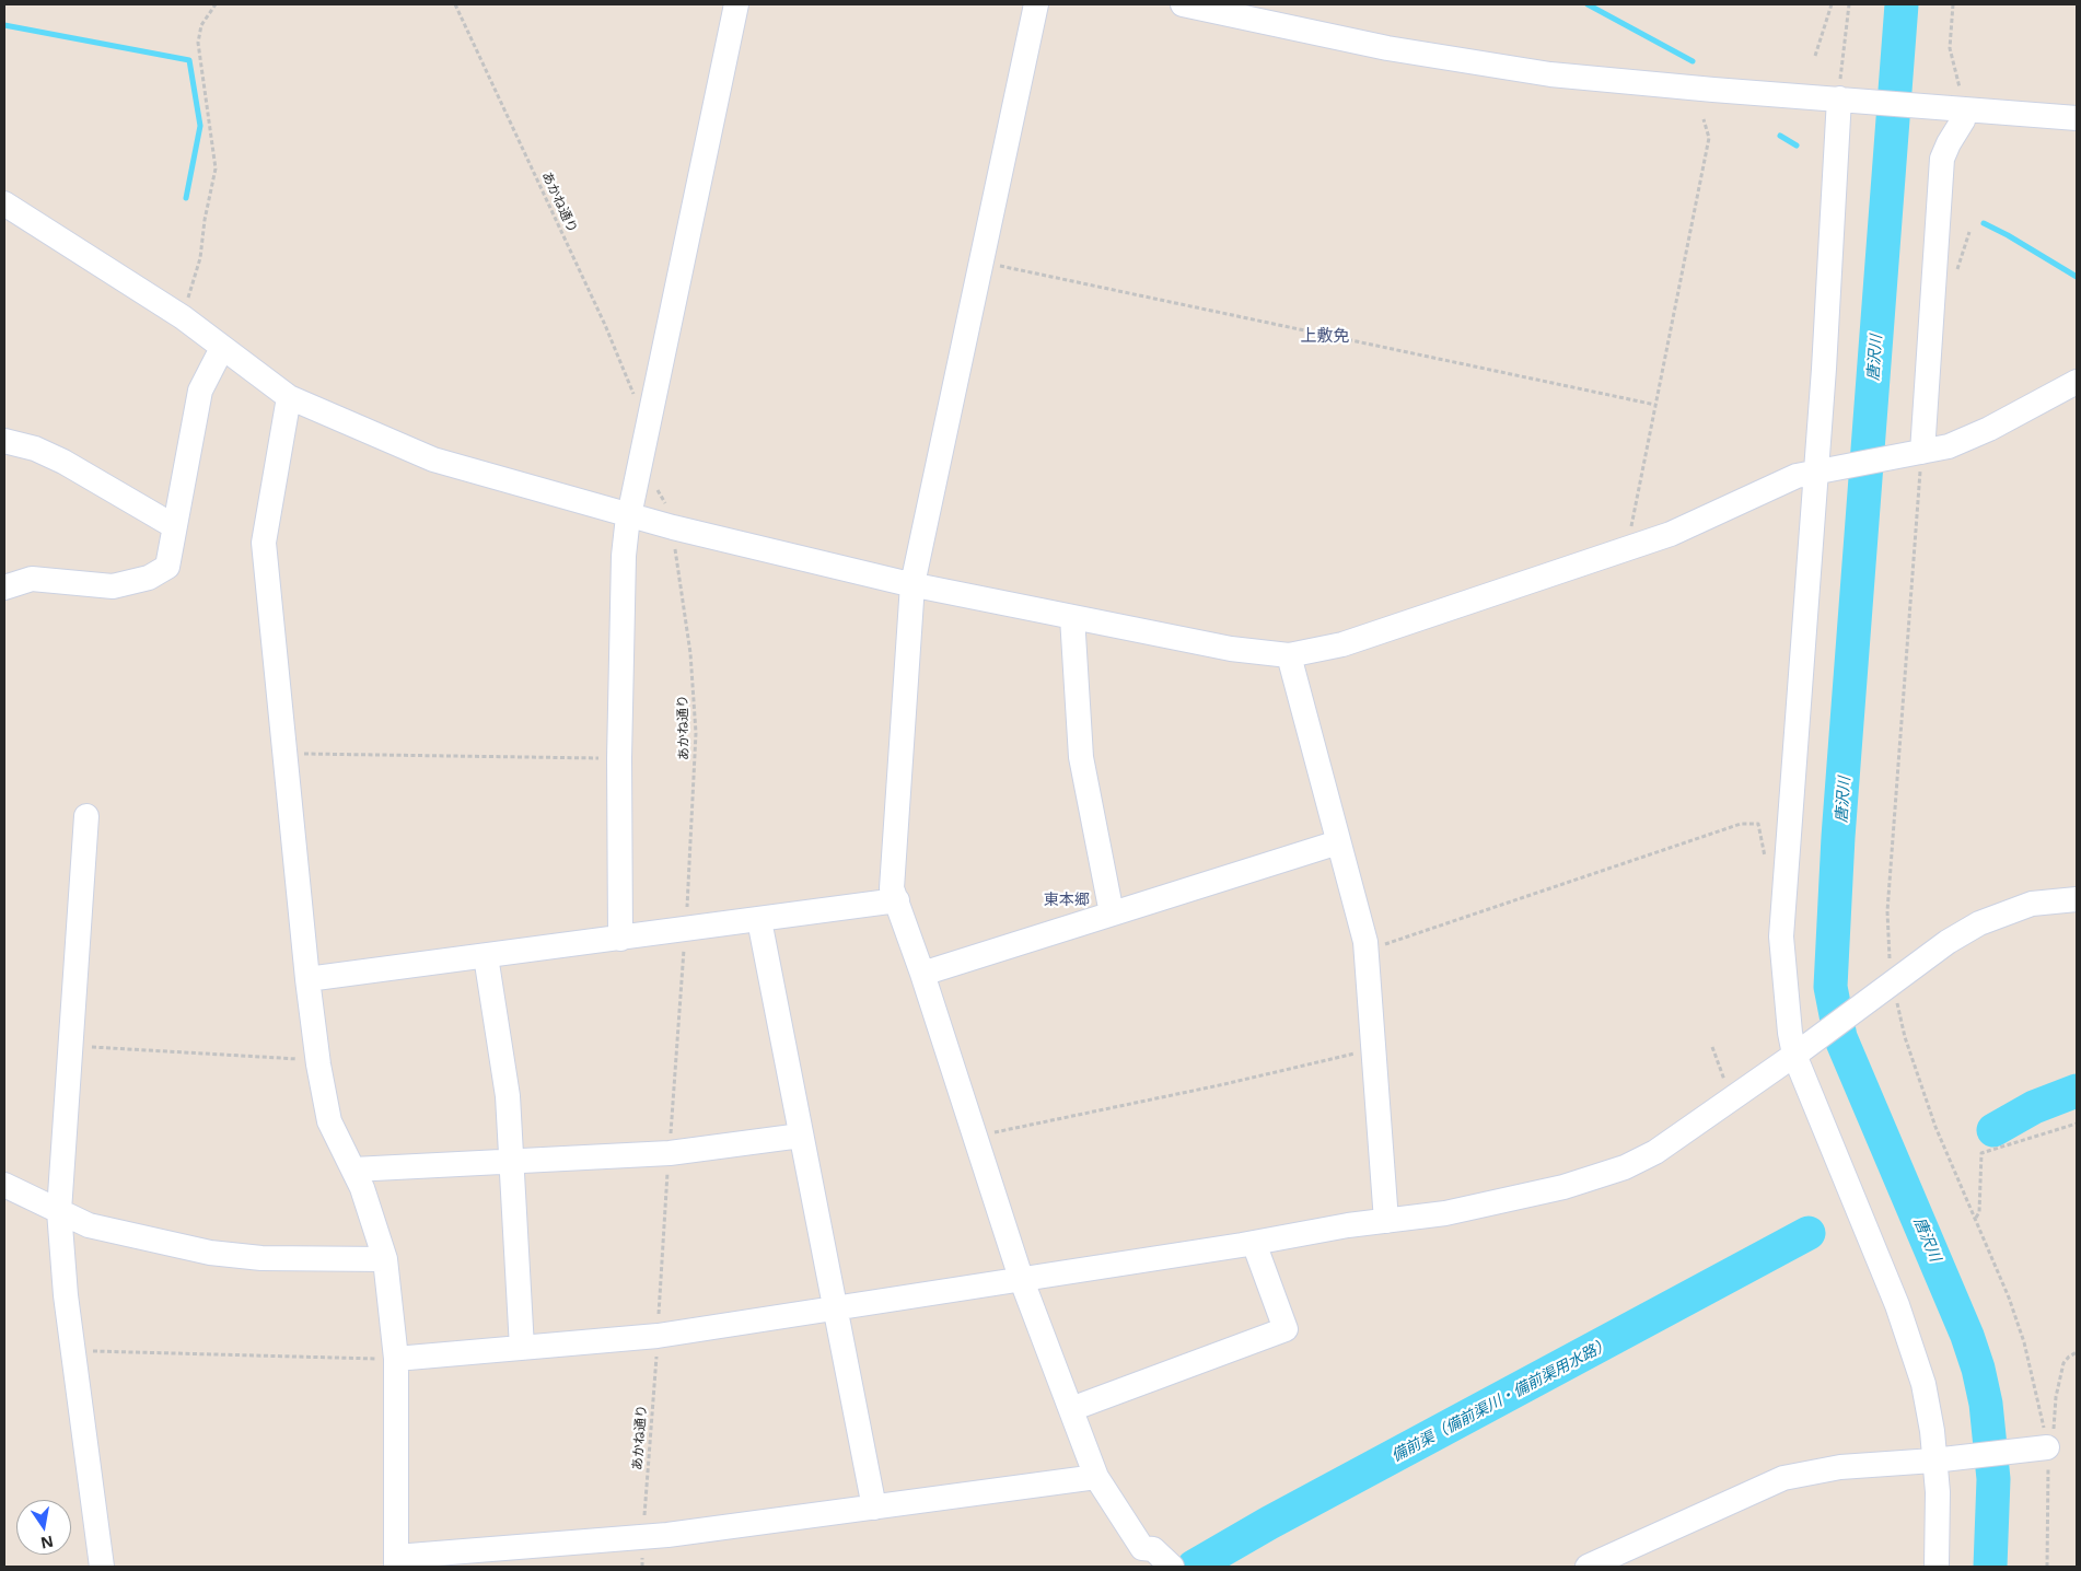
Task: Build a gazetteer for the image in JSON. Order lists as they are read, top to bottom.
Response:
{
  "streets": {
    "path": ["あかね通り"]
  },
  "districts": ["上敷免", "東本郷"],
  "water": ["唐沢川", "備前渠（備前渠川・備前渠用水路）"],
  "north": "bottom"
}
